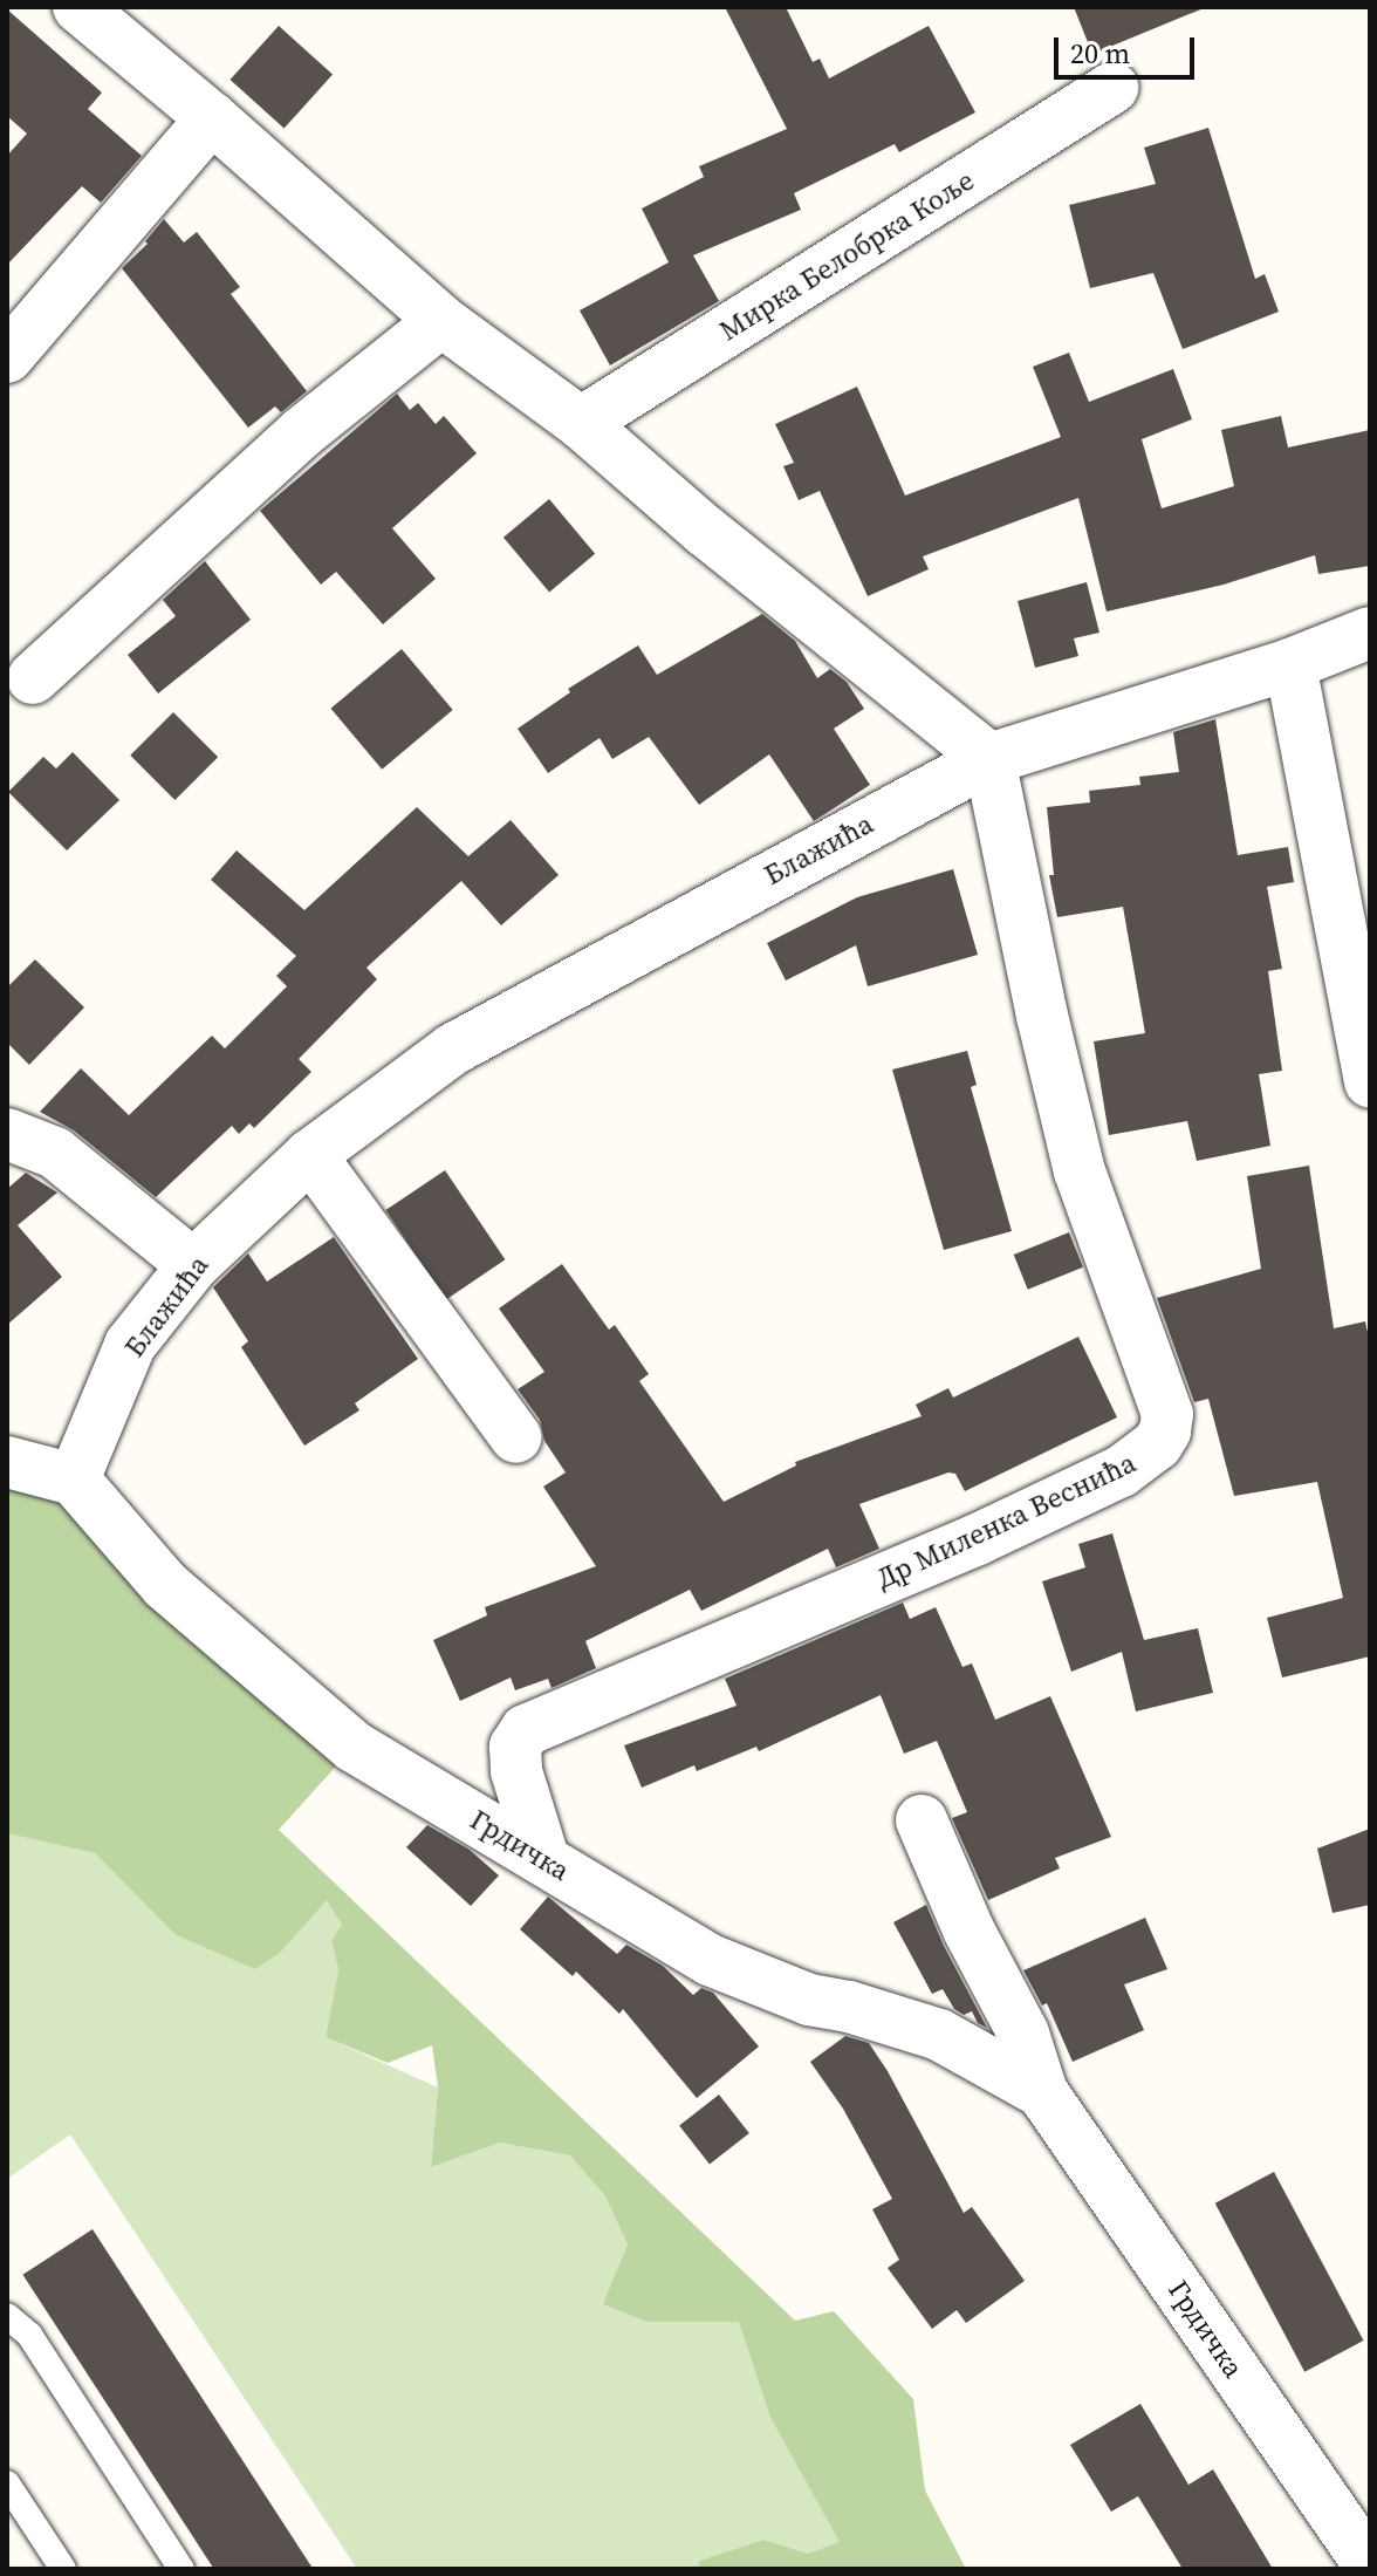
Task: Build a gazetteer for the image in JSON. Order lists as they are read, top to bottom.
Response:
{
  "streets": {
    "street": [
      "Мирка Белобрка Коље",
      "Блажића",
      "Др Миленка Веснића",
      "Грдичка"
    ]
  },
  "crossings": [
    ["Блажића", "Др Миленка Веснића"],
    ["Блажића", "Грдичка"],
    ["Др Миленка Веснића", "Грдичка"]
  ],
  "scale_bar": "20 m"
}
